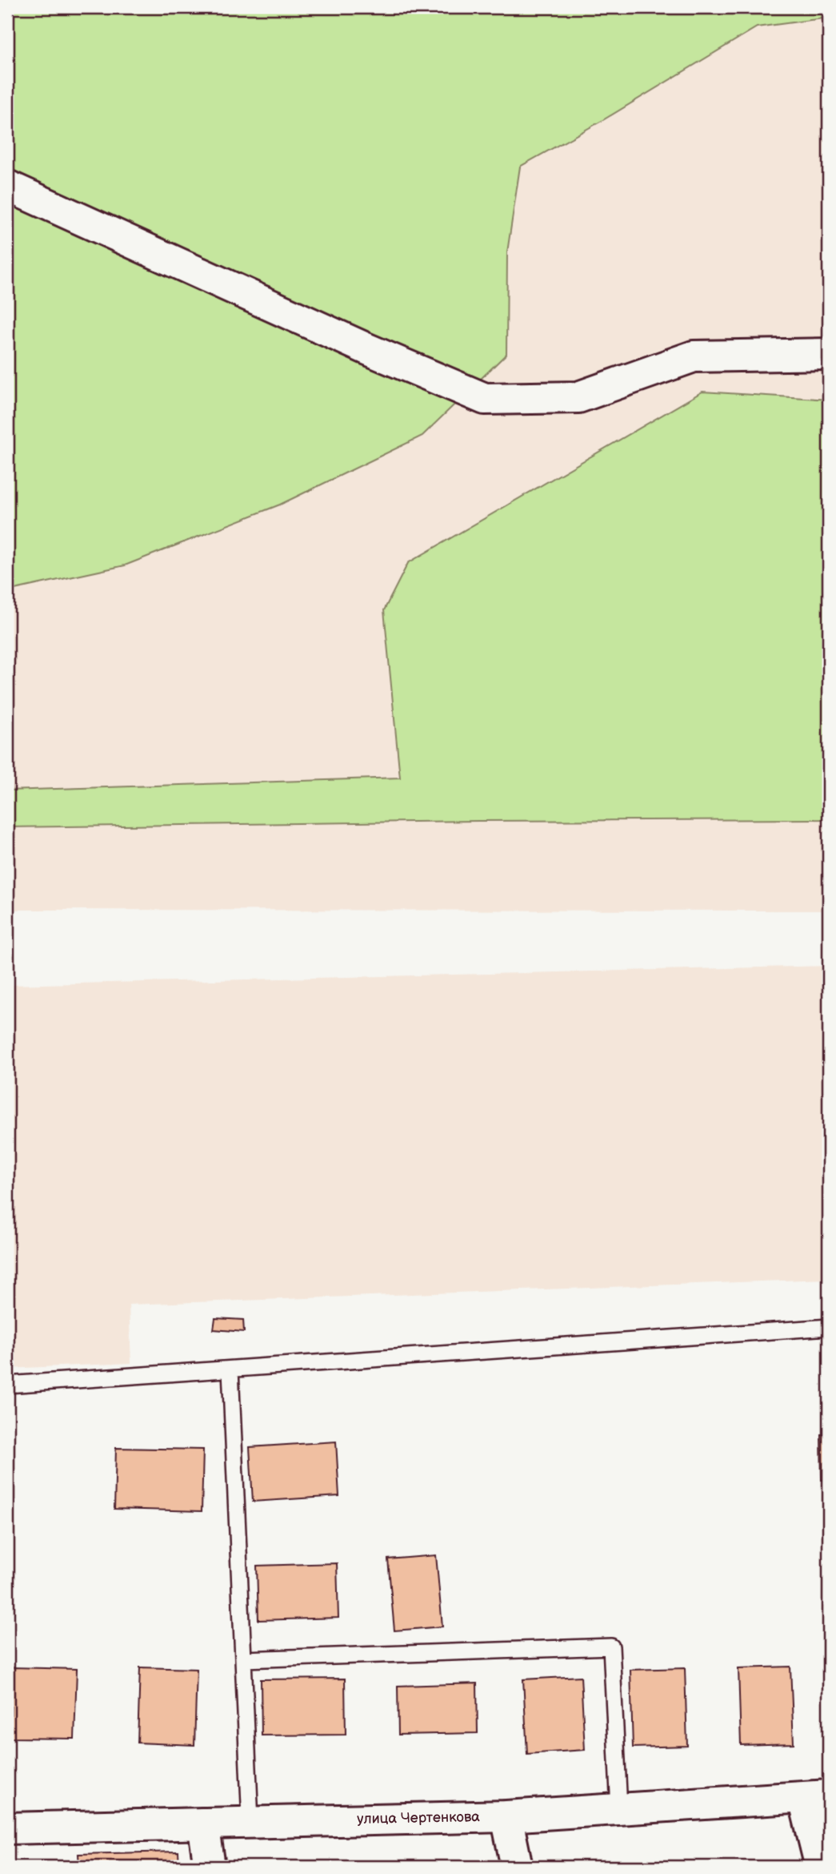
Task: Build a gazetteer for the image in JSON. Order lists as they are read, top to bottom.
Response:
{
  "streets": {
    "street": ["улица Чертенкова"]
  }
}
